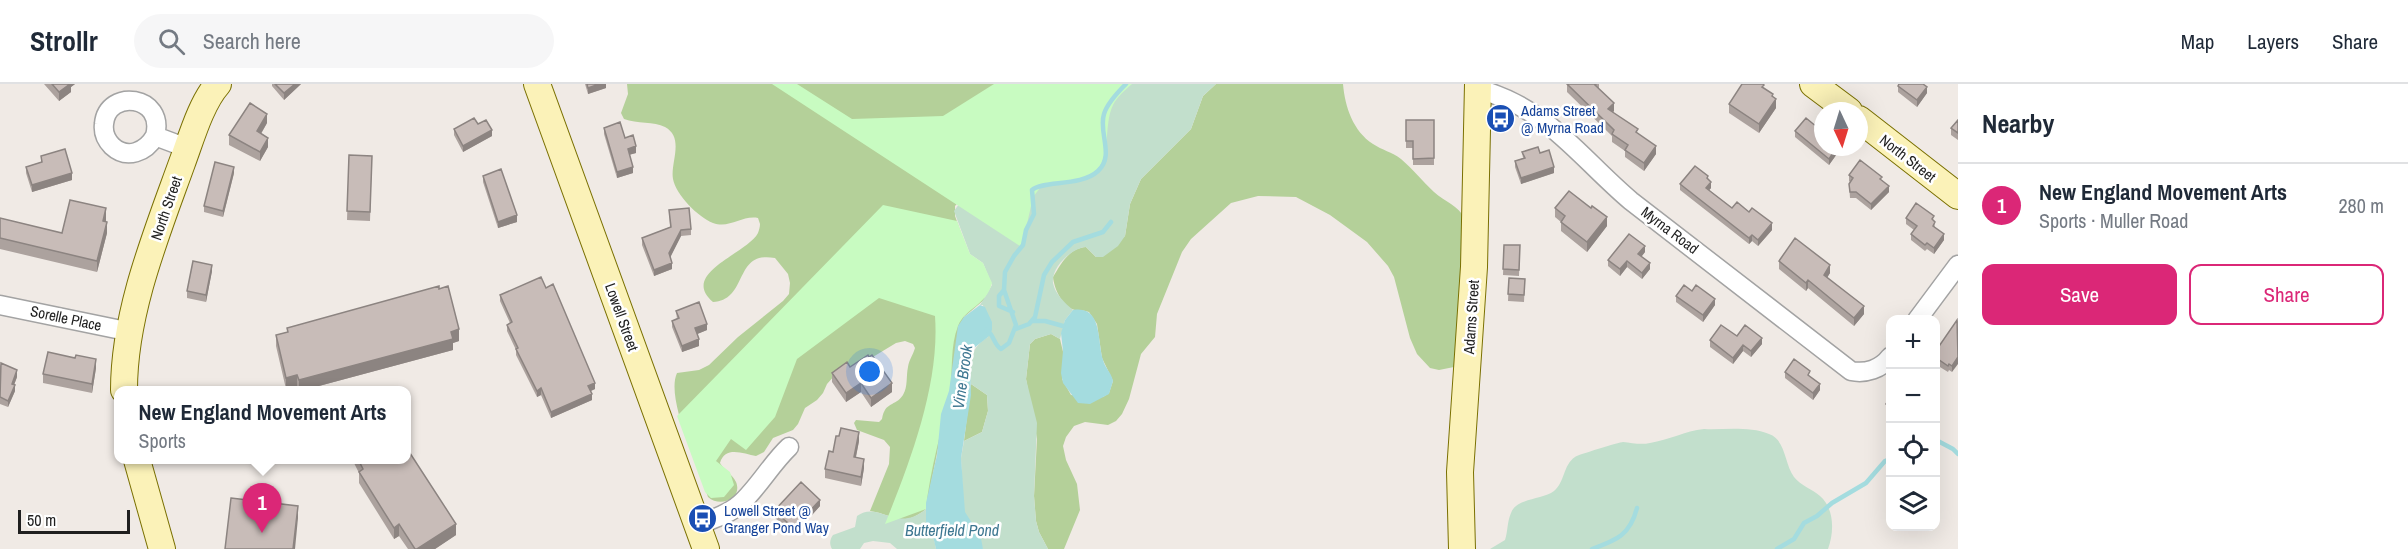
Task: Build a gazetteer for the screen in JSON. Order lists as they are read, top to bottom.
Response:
{
  "streets": {
    "main road": ["North Street", "Lowell Street", "Adams Street"],
    "street": ["Myrna Road", "Sorelle Place"]
  },
  "crossings": [
    ["North Street", "Sorelle Place"],
    ["Myrna Road", "Adams Street"]
  ],
  "water": ["Vine Brook", "Butterfield Pond"],
  "places": {
    "bus stop": ["Adams Street @ Myrna Road", "Lowell Street @ Granger Pond Way"]
  },
  "scale_bar": "50 m",
  "north": "bottom",
  "page": {
    "header": "Strollr",
    "search": "Search here",
    "nav": ["Map", "Layers", "Share"],
    "heading": "Nearby",
    "list": [
      {
        "mark": "1",
        "name": "New England Movement Arts",
        "note": "Sports · Muller Road",
        "value": "280 m"
      }
    ],
    "buttons": ["Save", "Share"],
    "map_buttons": ["+", "−"],
    "popup": ["New England Movement Arts", "Sports"],
    "pins": "1",
    "scale": "50 m"
  }
}
